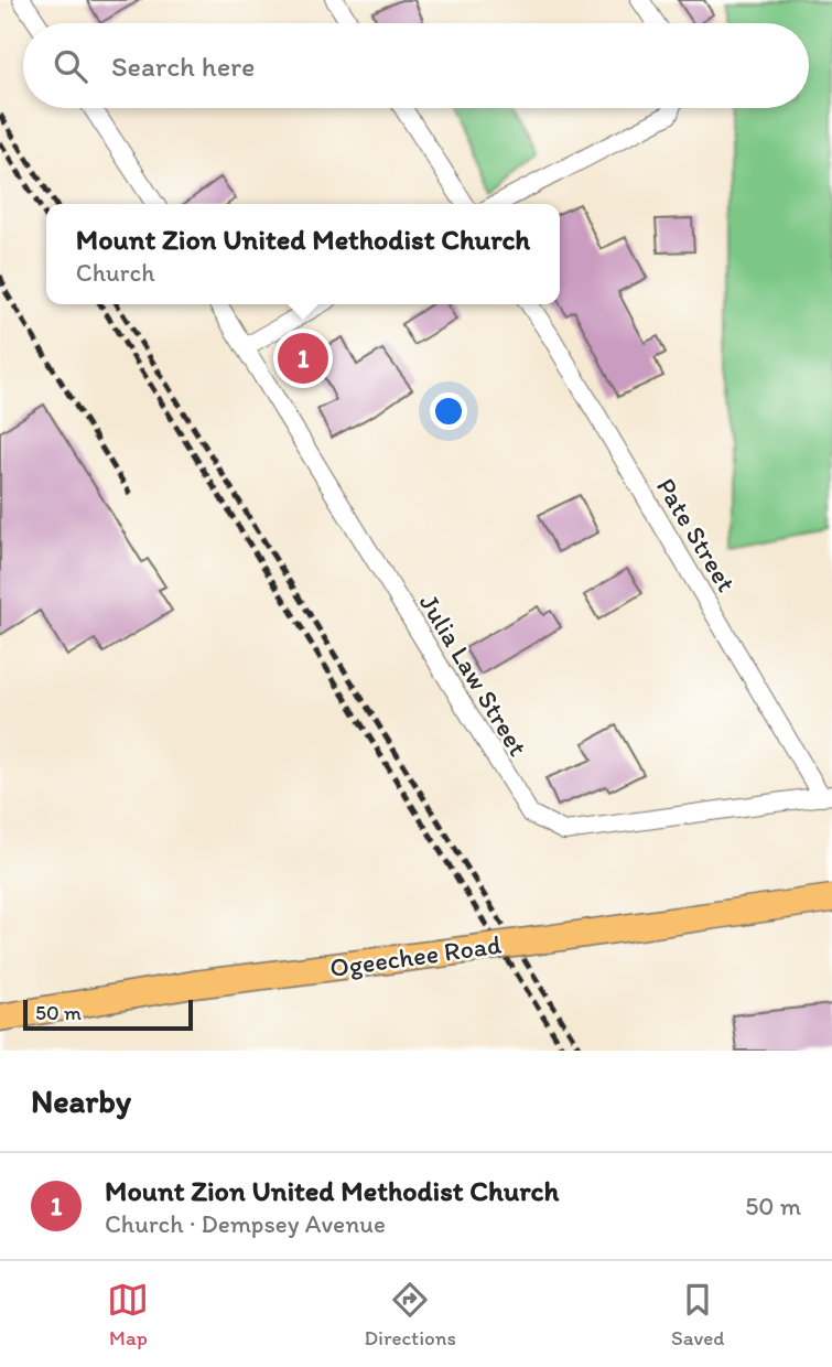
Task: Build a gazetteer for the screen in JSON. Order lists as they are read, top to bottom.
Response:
{
  "streets": {
    "main road": ["Ogeechee Road"],
    "street": ["Pate Street", "Julia Law Street"]
  },
  "crossings": [
    ["Pate Street", "Julia Law Street"]
  ],
  "scale_bar": "50 m",
  "page": {
    "search": "Search here",
    "popup": ["Mount Zion United Methodist Church", "Church"],
    "pins": "1",
    "scale": "50 m",
    "heading": "Nearby",
    "list": [
      {
        "mark": "1",
        "name": "Mount Zion United Methodist Church",
        "note": "Church · Dempsey Avenue",
        "value": "50 m"
      }
    ],
    "nav": ["Map", "Directions", "Saved"]
  }
}
